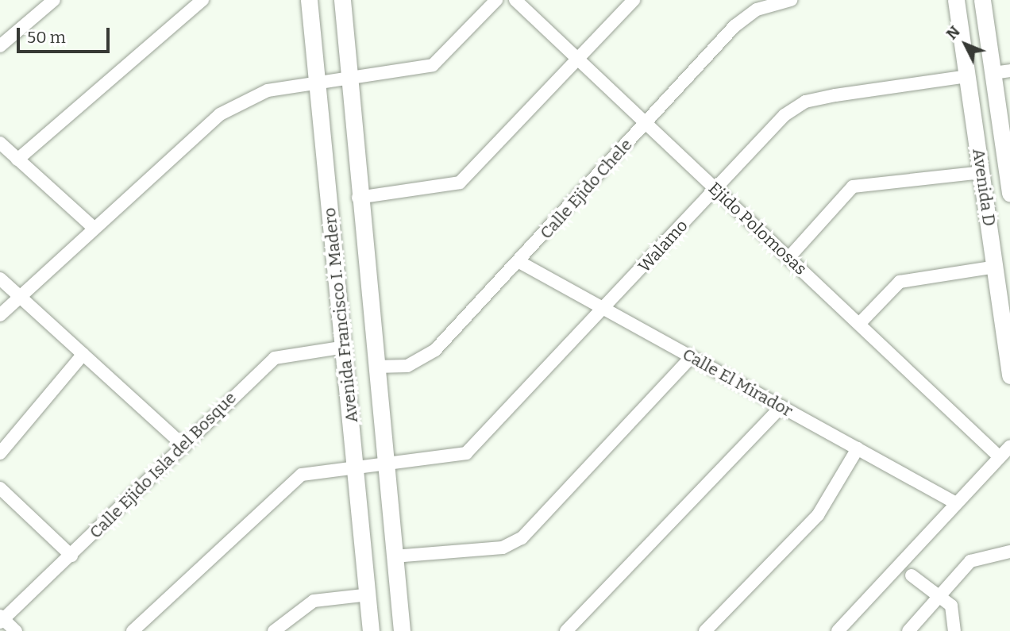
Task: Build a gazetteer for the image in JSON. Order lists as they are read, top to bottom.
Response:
{
  "streets": {
    "street": [
      "Avenida D",
      "Calle Ejido Chele",
      "Ejido Polomosas",
      "Walamo",
      "Avenida Francisco I. Madero",
      "Calle El Mirador",
      "Calle Ejido Isla del Bosque"
    ]
  },
  "crossings": [
    ["Avenida D", "Walamo"],
    ["Calle Ejido Chele", "Ejido Polomosas"],
    ["Calle Ejido Chele", "Avenida Francisco I. Madero"],
    ["Calle Ejido Chele", "Calle El Mirador"],
    ["Ejido Polomosas", "Walamo"],
    ["Walamo", "Avenida Francisco I. Madero"],
    ["Walamo", "Calle El Mirador"],
    ["Avenida Francisco I. Madero", "Calle Ejido Isla del Bosque"]
  ],
  "scale_bar": "50 m",
  "north": "top left"
}
